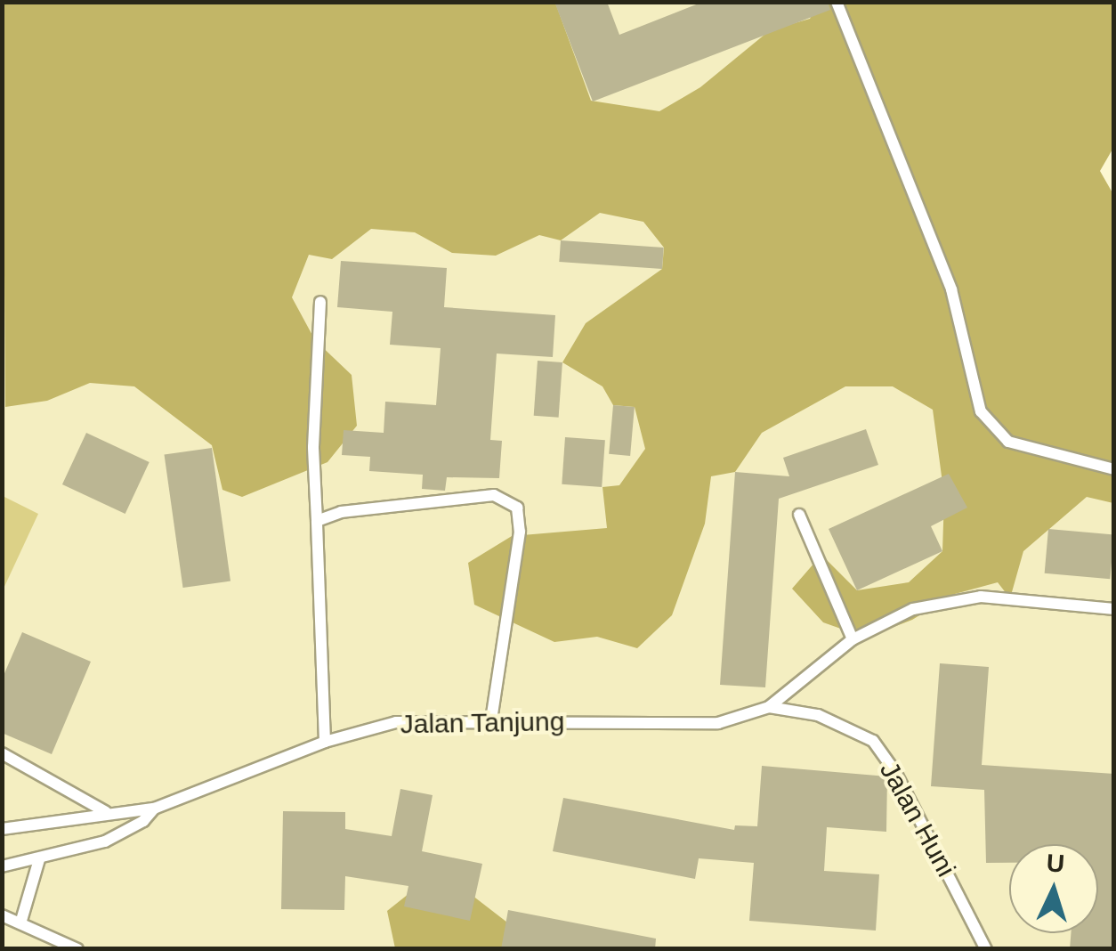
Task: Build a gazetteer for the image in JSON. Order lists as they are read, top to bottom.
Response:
{
  "streets": {
    "lane": ["Jalan Tanjung", "Jalan Huni"]
  },
  "crossings": [
    ["Jalan Tanjung", "Jalan Huni"]
  ],
  "north": "top"
}
